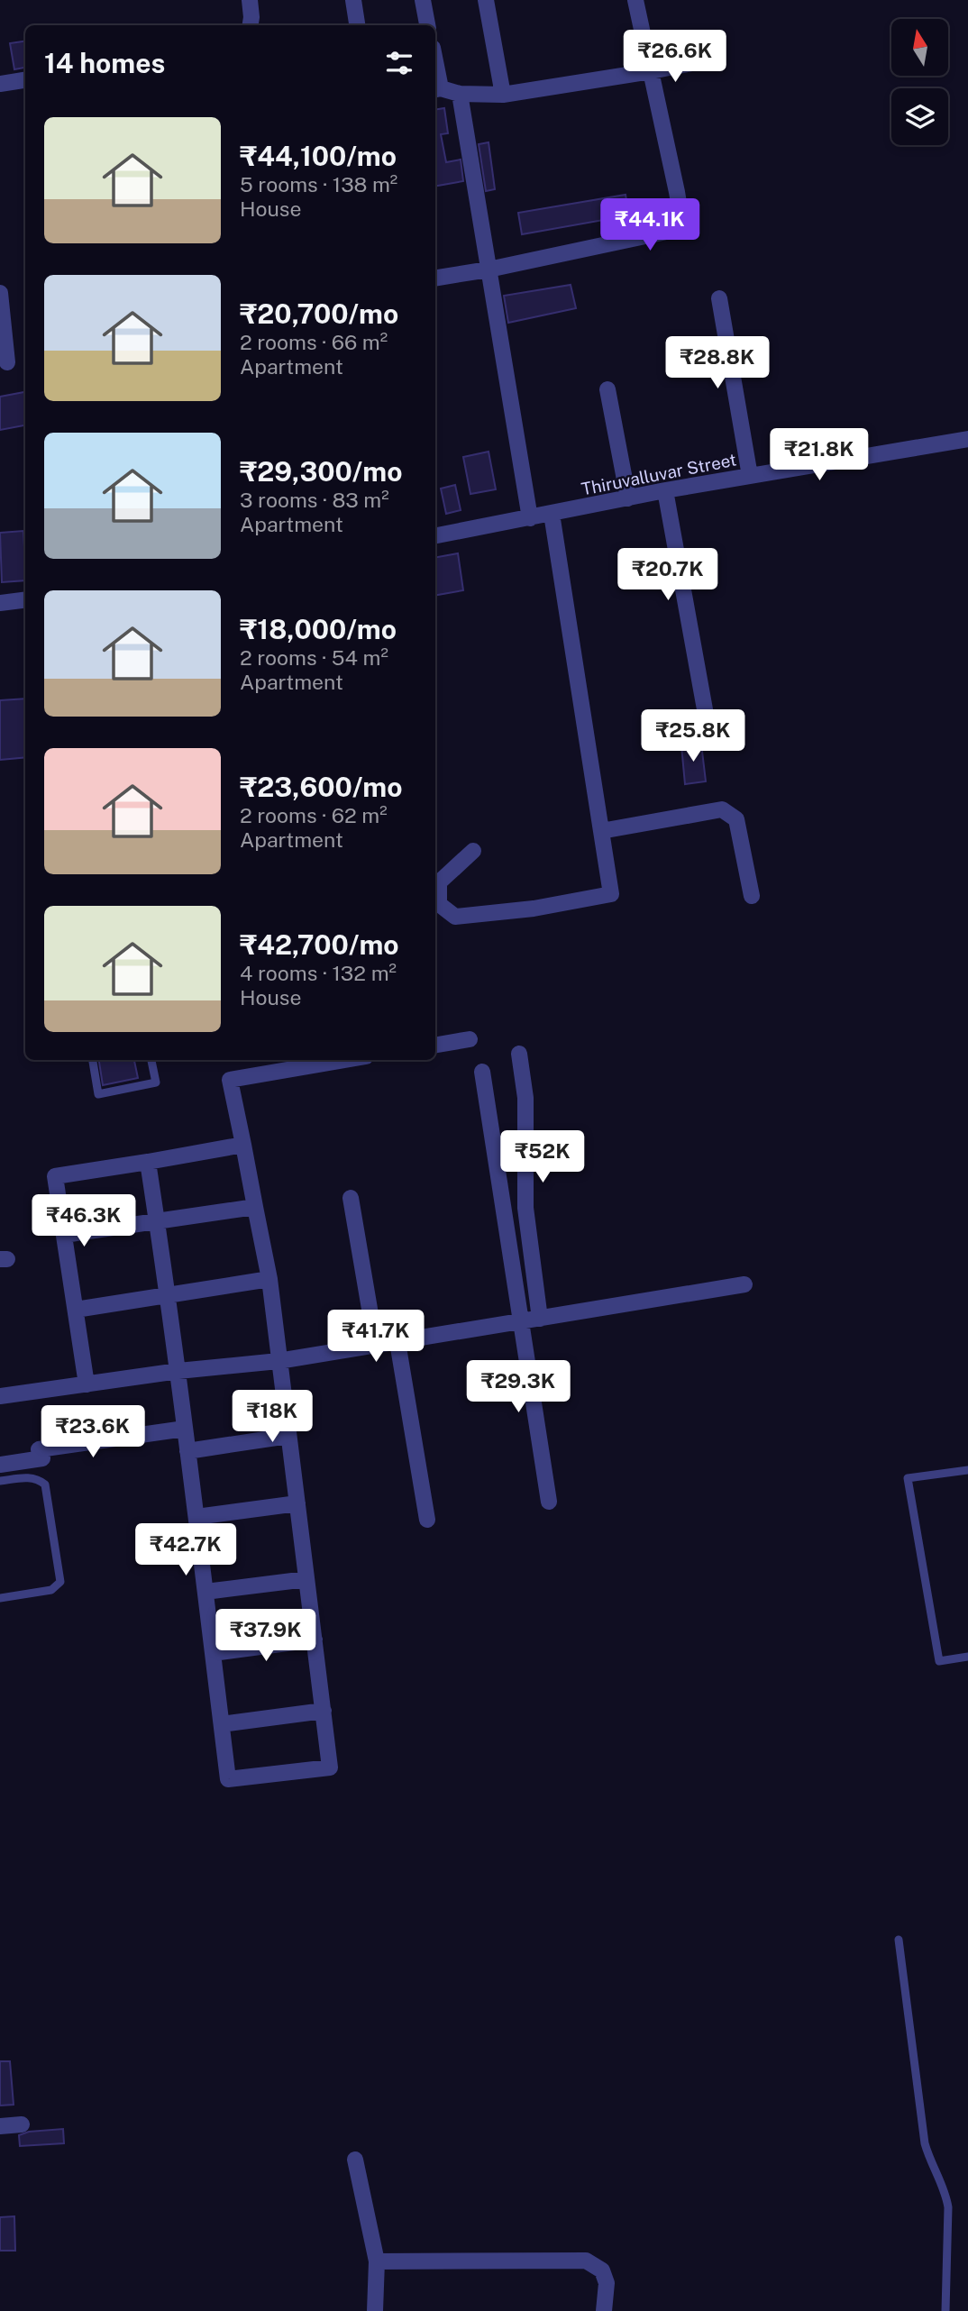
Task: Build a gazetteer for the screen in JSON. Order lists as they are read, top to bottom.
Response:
{
  "streets": {
    "street": ["Thiruvalluvar Street"]
  },
  "north": "top",
  "page": {
    "heading": "14 homes",
    "price": [
      "₹26.6K",
      "₹44.1K",
      "₹28.8K",
      "₹21.8K",
      "₹20.7K",
      "₹25.8K",
      "₹52K",
      "₹46.3K",
      "₹41.7K",
      "₹29.3K",
      "₹18K",
      "₹23.6K",
      "₹42.7K",
      "₹37.9K"
    ],
    "list": [
      {
        "name": "₹44,100/mo",
        "note": "5 rooms · 138 m² · House"
      },
      {
        "name": "₹20,700/mo",
        "note": "2 rooms · 66 m² · Apartment"
      },
      {
        "name": "₹29,300/mo",
        "note": "3 rooms · 83 m² · Apartment"
      },
      {
        "name": "₹18,000/mo",
        "note": "2 rooms · 54 m² · Apartment"
      },
      {
        "name": "₹23,600/mo",
        "note": "2 rooms · 62 m² · Apartment"
      },
      {
        "name": "₹42,700/mo",
        "note": "4 rooms · 132 m² · House"
      }
    ]
  }
}
